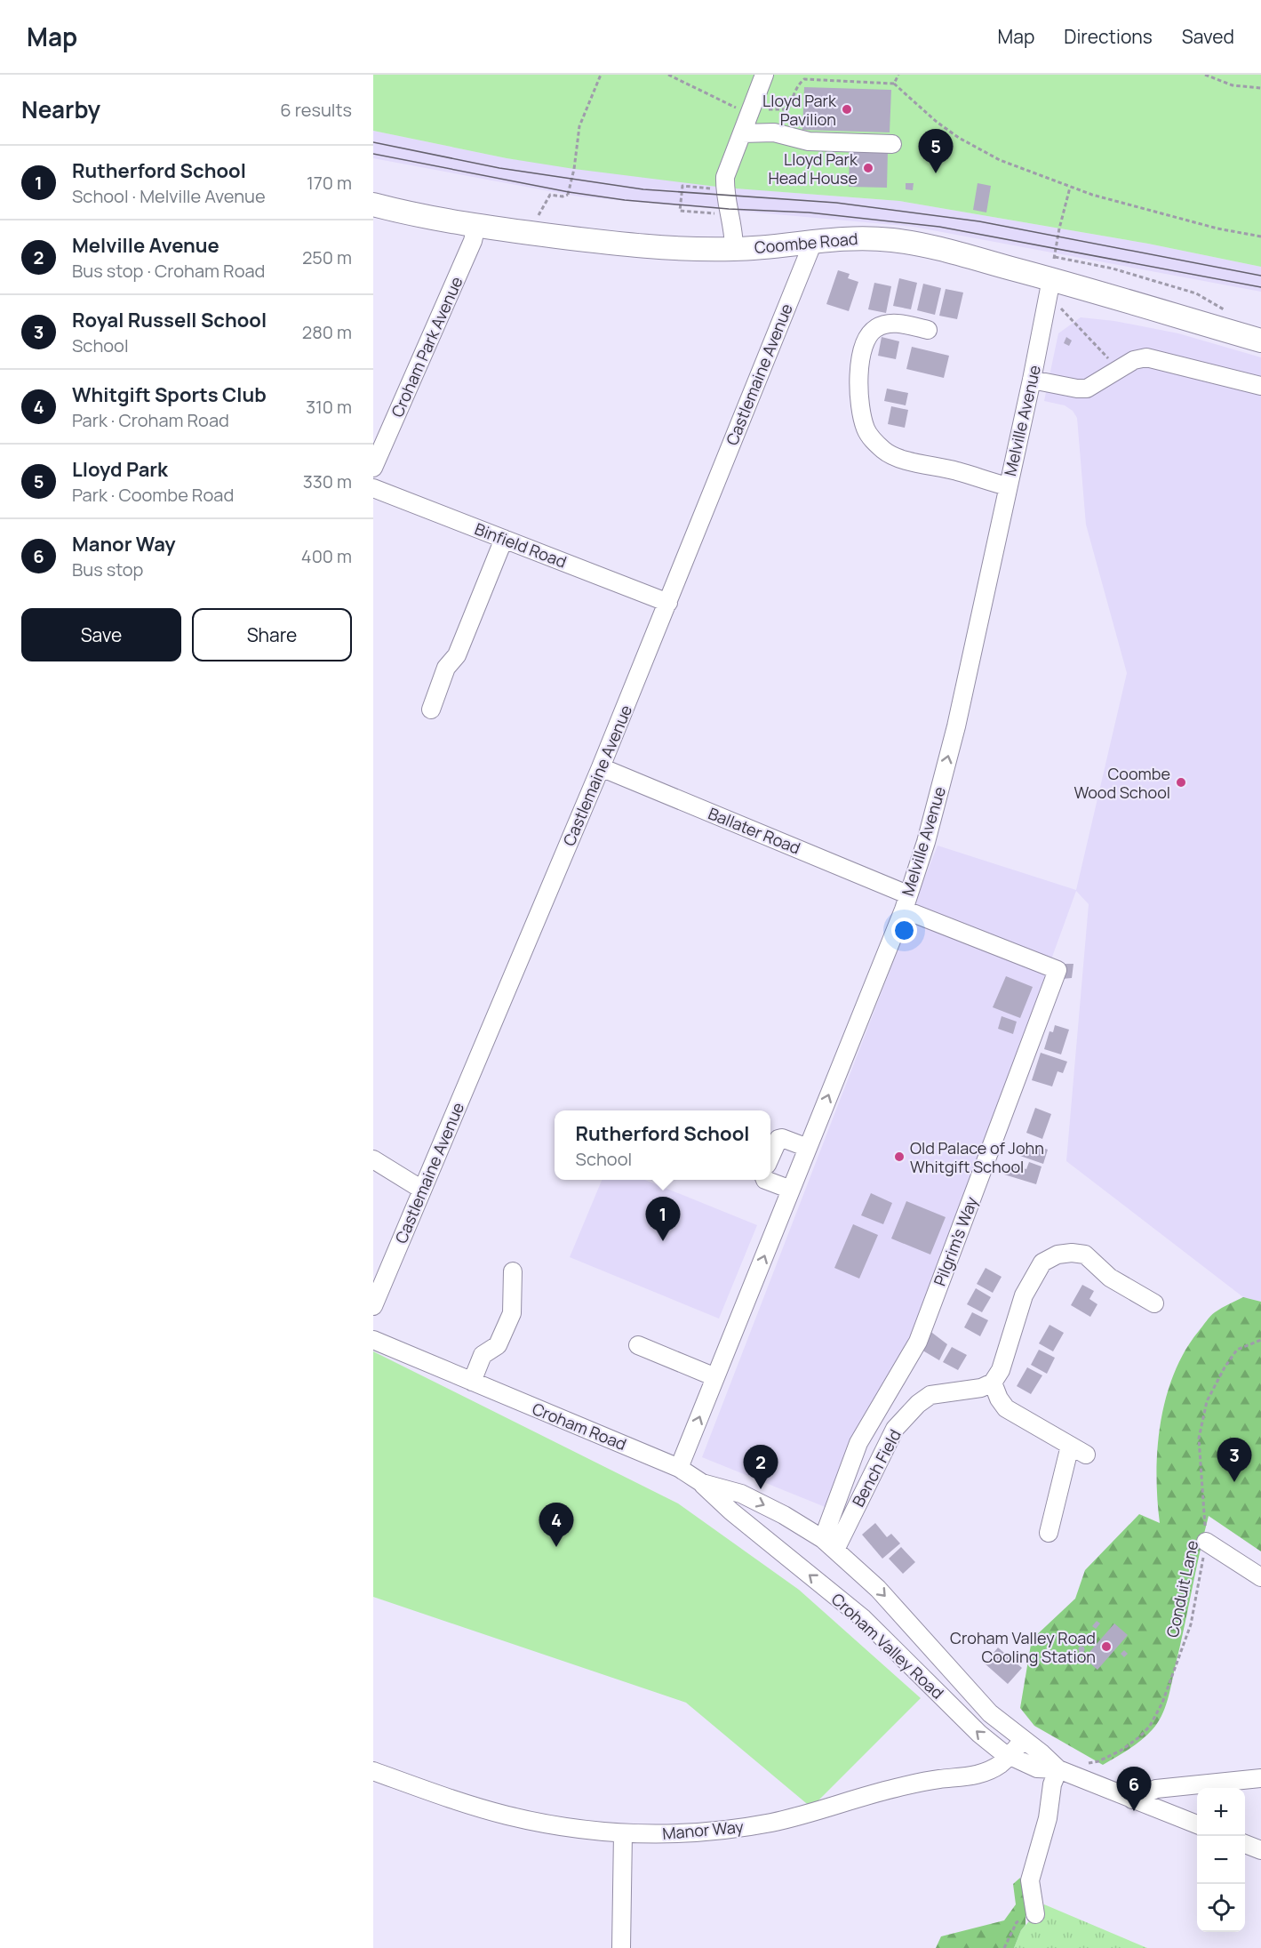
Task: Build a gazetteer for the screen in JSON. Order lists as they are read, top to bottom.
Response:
{
  "streets": {
    "main road": ["Coombe Road"],
    "street": [
      "Croham Park Avenue",
      "Castlemaine Avenue",
      "Melville Avenue",
      "Binfield Road",
      "Ballater Road",
      "Pilgrim's Way",
      "Croham Road",
      "Bench Field",
      "Croham Valley Road",
      "Manor Way"
    ],
    "path": ["Conduit Lane"]
  },
  "crossings": [
    ["Coombe Road", "Croham Park Avenue"],
    ["Coombe Road", "Castlemaine Avenue"],
    ["Coombe Road", "Melville Avenue"],
    ["Castlemaine Avenue", "Binfield Road"],
    ["Castlemaine Avenue", "Ballater Road"],
    ["Melville Avenue", "Ballater Road"],
    ["Melville Avenue", "Pilgrim's Way"],
    ["Melville Avenue", "Croham Road"],
    ["Ballater Road", "Pilgrim's Way"],
    ["Pilgrim's Way", "Bench Field"],
    ["Pilgrim's Way", "Croham Valley Road"],
    ["Croham Road", "Croham Valley Road"],
    ["Bench Field", "Croham Valley Road"],
    ["Croham Valley Road", "Manor Way"]
  ],
  "one_way": ["Melville Avenue"],
  "places": [
    "Lloyd Park Pavilion",
    "Lloyd Park Head House",
    "Coombe Wood School",
    "Old Palace of John Whitgift School",
    "Croham Valley Road Cooling Station"
  ],
  "page": {
    "header": "Map",
    "nav": ["Map", "Directions", "Saved"],
    "heading": ["Nearby", "6 results"],
    "pins": [
      "5",
      "1",
      "3",
      "2",
      "4",
      "6"
    ],
    "list": [
      {
        "mark": "1",
        "name": "Rutherford School",
        "note": "School · Melville Avenue",
        "value": "170 m"
      },
      {
        "mark": "2",
        "name": "Melville Avenue",
        "note": "Bus stop · Croham Road",
        "value": "250 m"
      },
      {
        "mark": "3",
        "name": "Royal Russell School",
        "note": "School",
        "value": "280 m"
      },
      {
        "mark": "4",
        "name": "Whitgift Sports Club",
        "note": "Park · Croham Road",
        "value": "310 m"
      },
      {
        "mark": "5",
        "name": "Lloyd Park",
        "note": "Park · Coombe Road",
        "value": "330 m"
      },
      {
        "mark": "6",
        "name": "Manor Way",
        "note": "Bus stop",
        "value": "400 m"
      }
    ],
    "buttons": ["Save", "Share"],
    "popup": ["Rutherford School", "School"],
    "map_buttons": ["+", "−"]
  }
}
